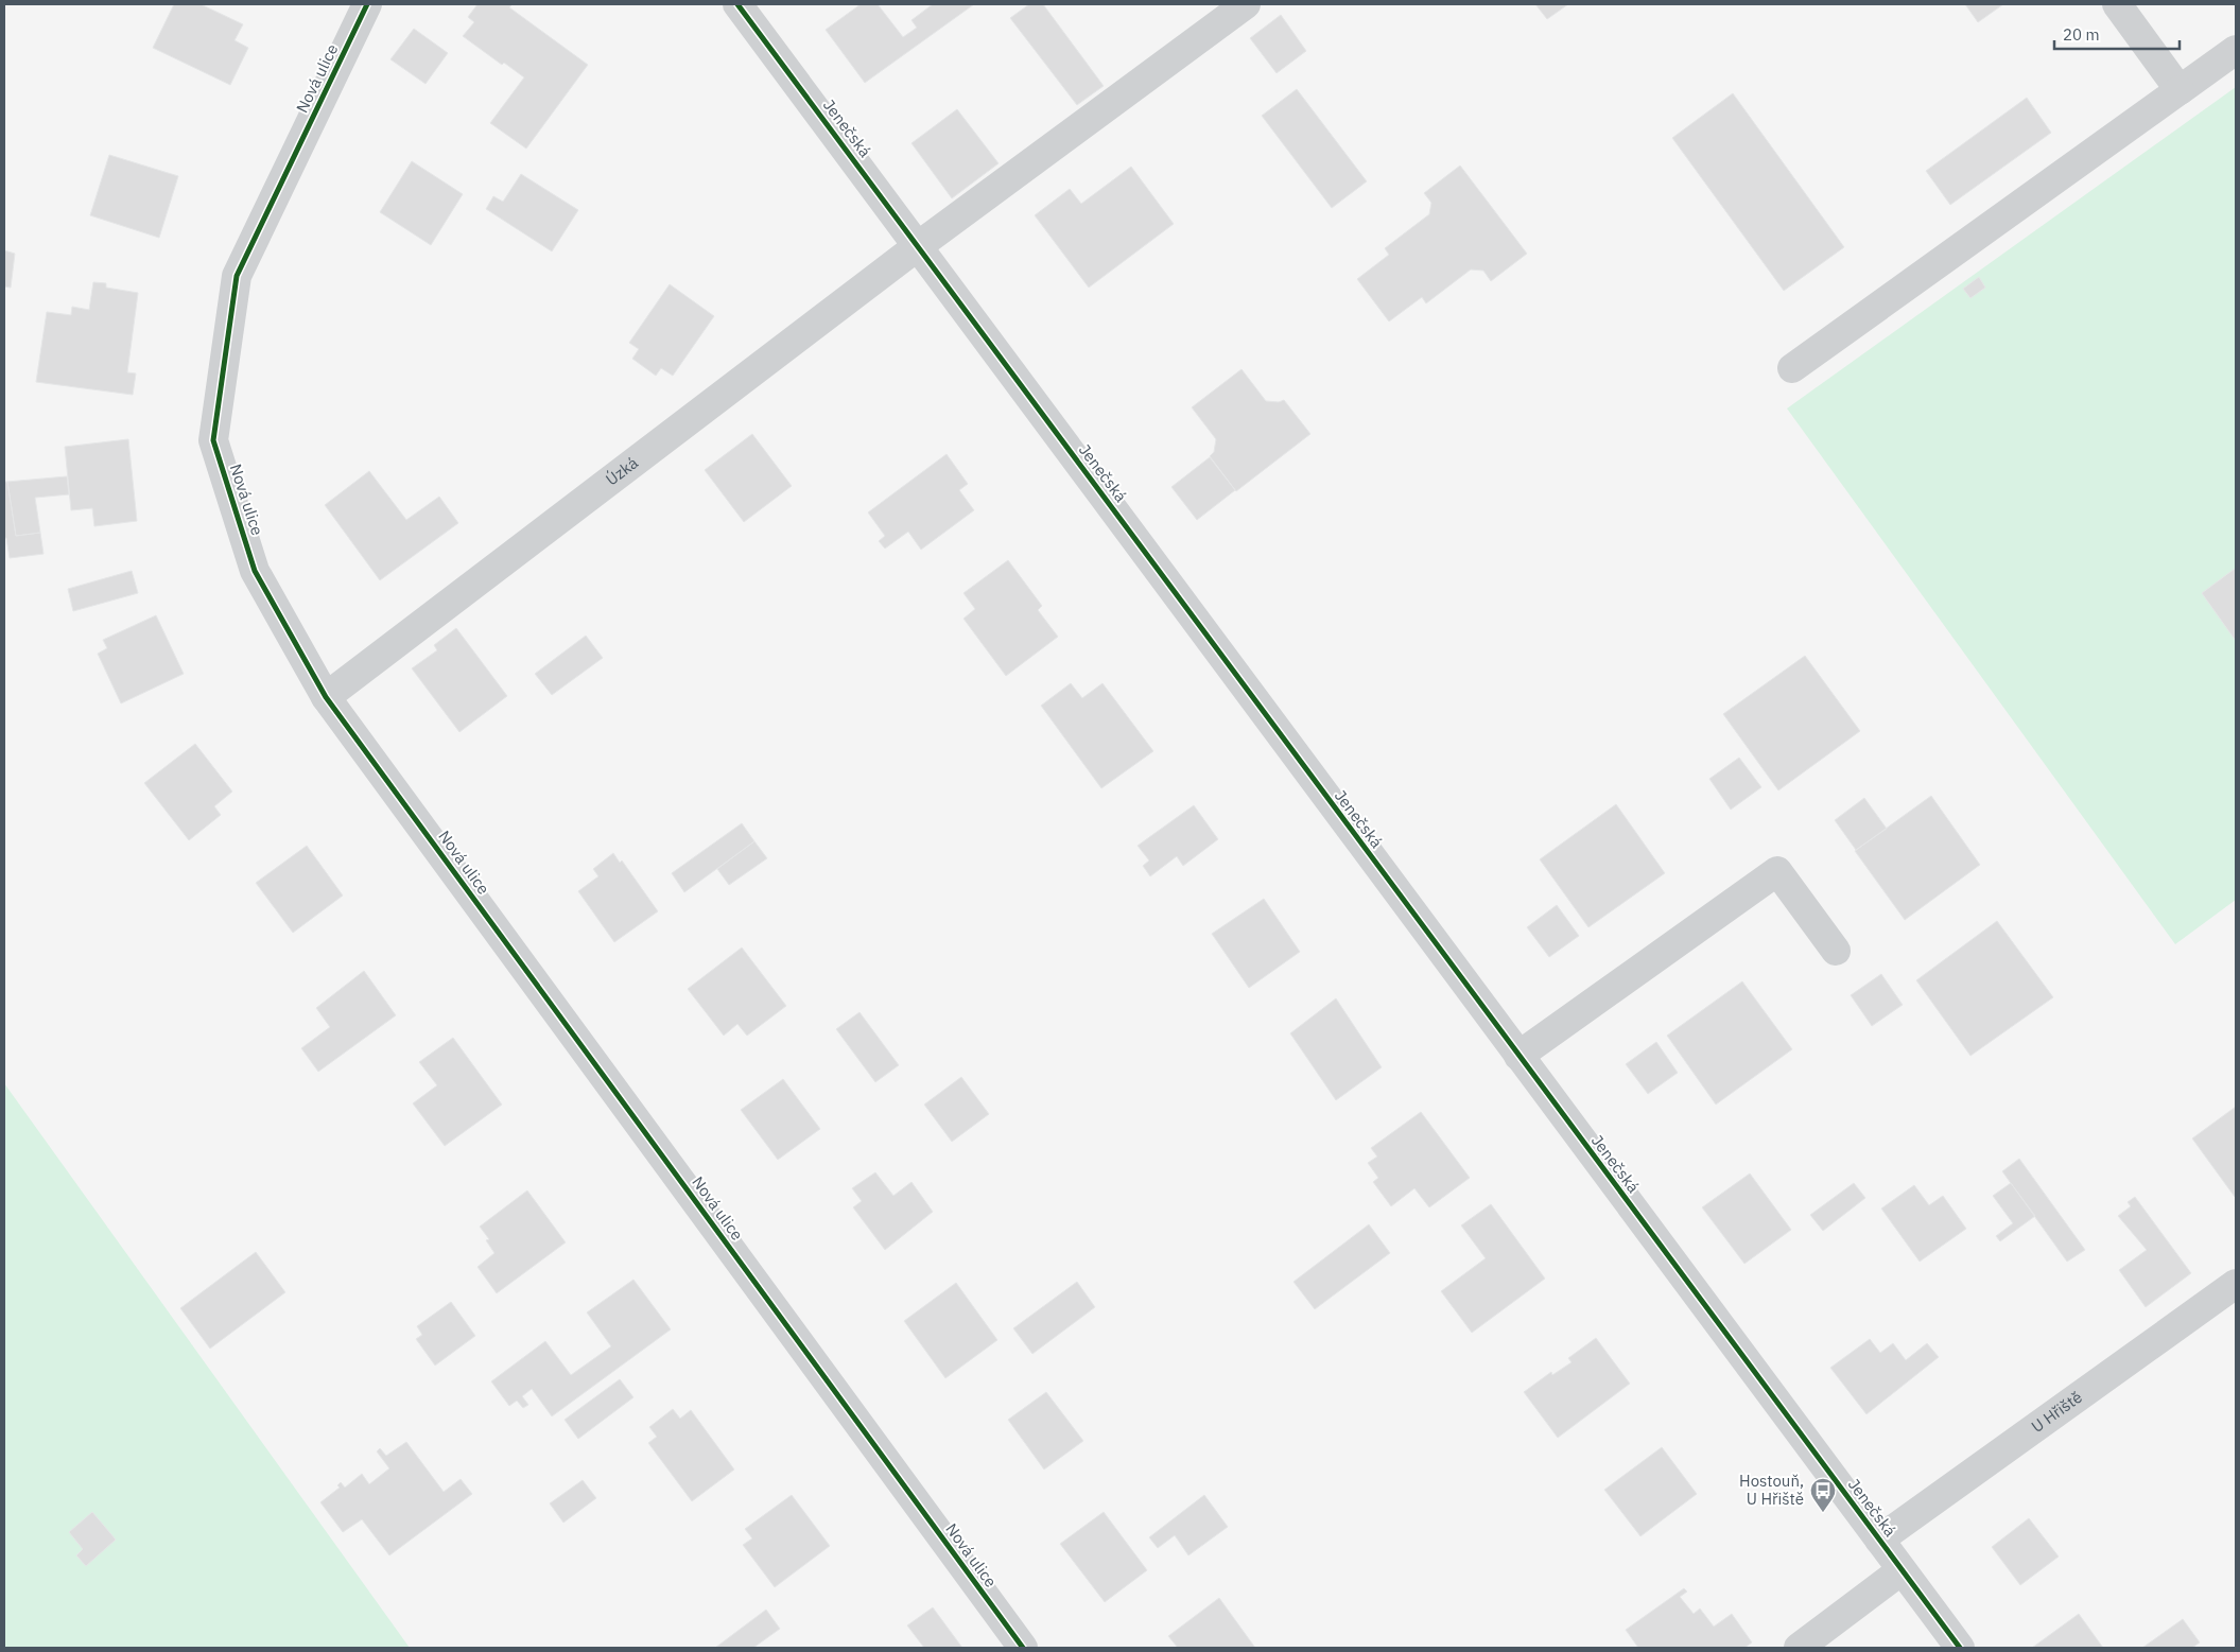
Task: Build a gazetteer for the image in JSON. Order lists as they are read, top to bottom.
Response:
{
  "streets": {
    "street": [
      "Nová ulice",
      "Jenečská",
      "Úzká",
      "U Hřiště"
    ]
  },
  "crossings": [
    ["Nová ulice", "Úzká"],
    ["Jenečská", "Úzká"],
    ["Jenečská", "U Hřiště"]
  ],
  "places": {
    "bus stop": ["Hostouň, U Hřiště"]
  },
  "scale_bar": "20 m"
}
